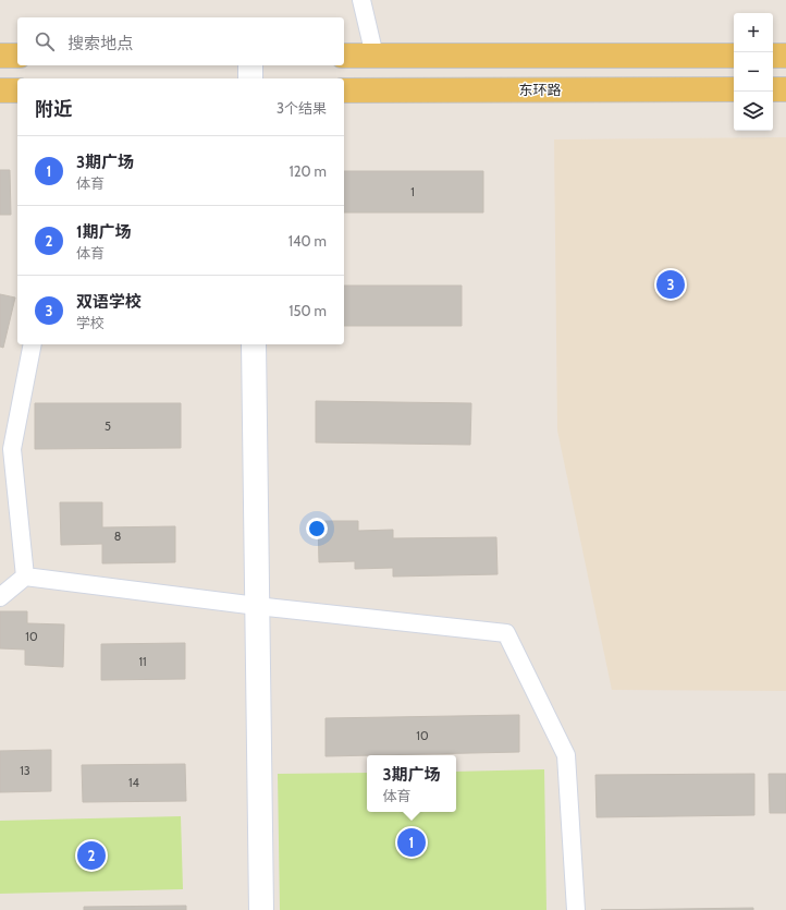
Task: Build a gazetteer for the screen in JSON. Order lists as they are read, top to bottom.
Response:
{
  "streets": {
    "main road": ["东环路"]
  },
  "house_numbers": [
    "1",
    "5",
    "8",
    "10",
    "11",
    "10",
    "13",
    "14"
  ],
  "page": {
    "map_buttons": ["+", "−"],
    "search": "搜索地点",
    "heading": ["附近", "3个结果"],
    "list": [
      {
        "mark": "1",
        "name": "3期广场",
        "note": "体育",
        "value": "120 m"
      },
      {
        "mark": "2",
        "name": "1期广场",
        "note": "体育",
        "value": "140 m"
      },
      {
        "mark": "3",
        "name": "双语学校",
        "note": "学校",
        "value": "150 m"
      }
    ],
    "pins": ["3", "1", "2"],
    "popup": ["3期广场", "体育"]
  }
}
